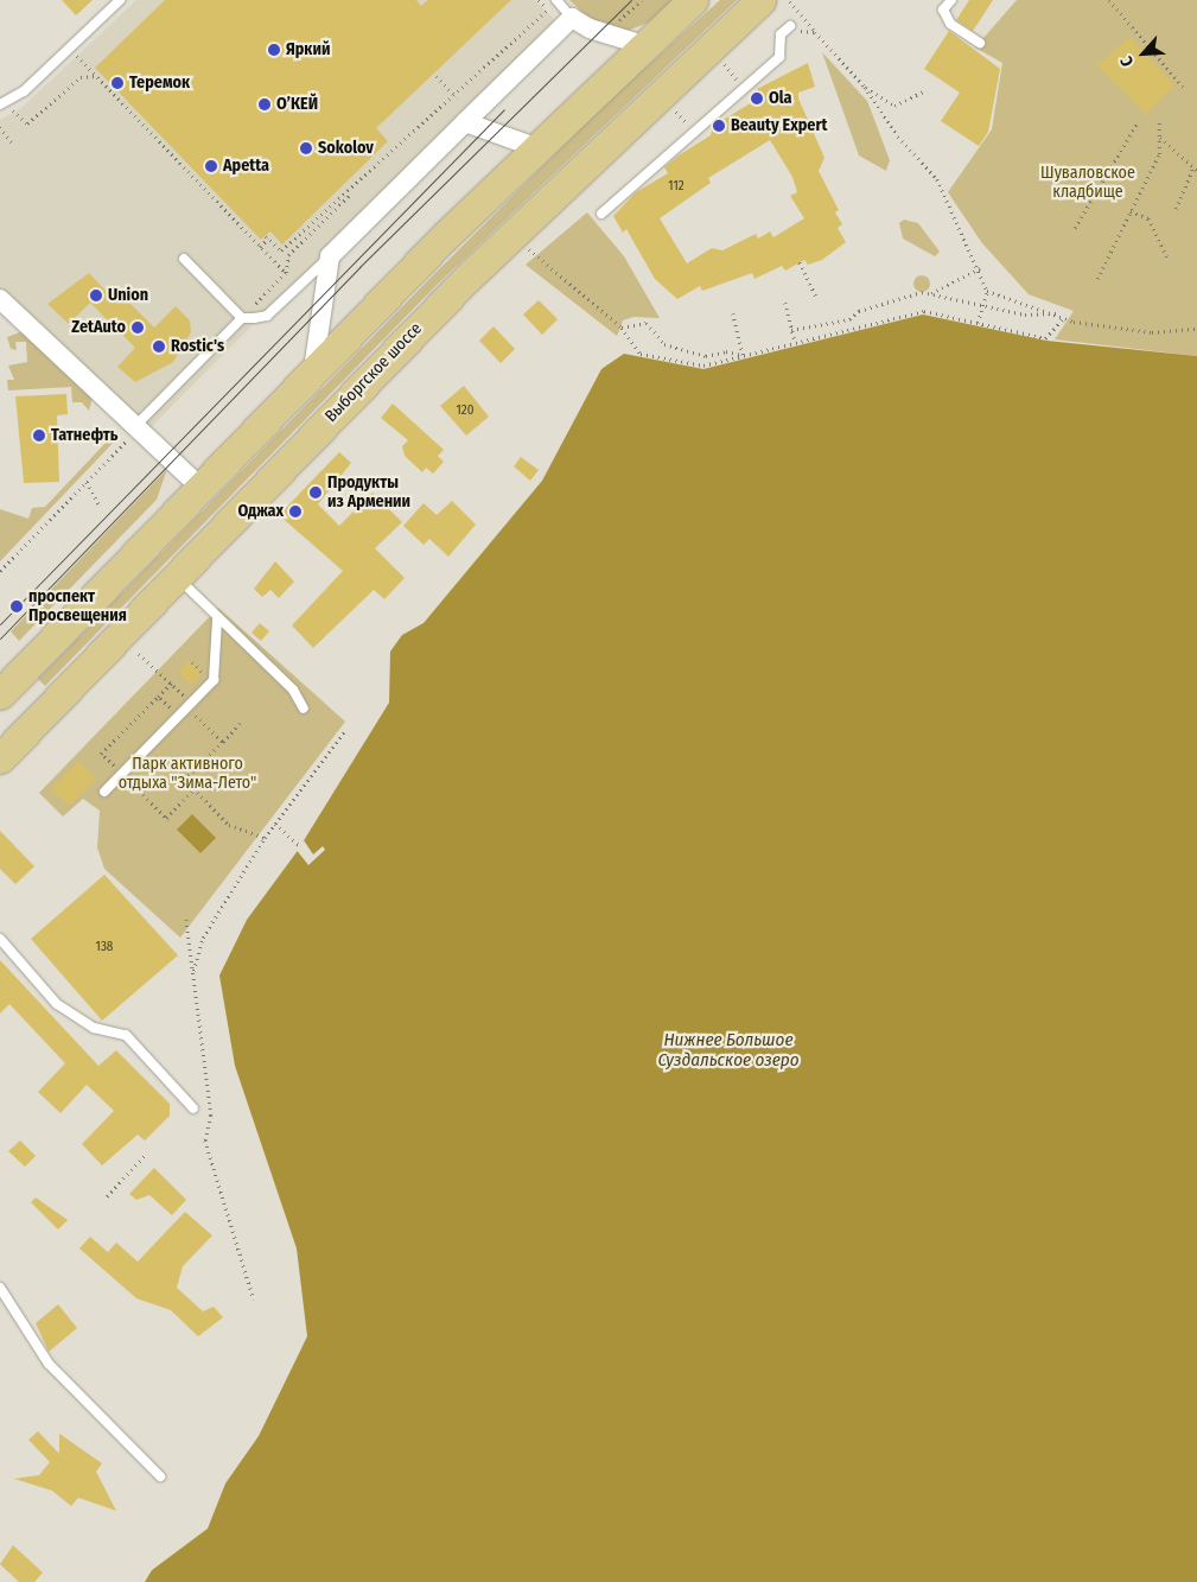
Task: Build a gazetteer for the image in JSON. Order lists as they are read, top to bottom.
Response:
{
  "streets": {
    "main road": ["Выборгское шоссе"]
  },
  "water": ["Нижнее Большое Суздальское озеро"],
  "parks": ["Шуваловское кладбище", "Парк активного отдыха \"Зима-Лето\""],
  "places": [
    "Яркий",
    "Теремок",
    "Ola",
    "О’КЕЙ",
    "Beauty Expert",
    "Sokolov",
    "Apetta",
    "Union",
    "ZetAuto",
    "Rostic's",
    "Татнефть",
    "Продукты из Армении",
    "Оджах",
    "проспект Просвещения"
  ],
  "house_numbers": ["112", "120", "138"],
  "north": "bottom left"
}
